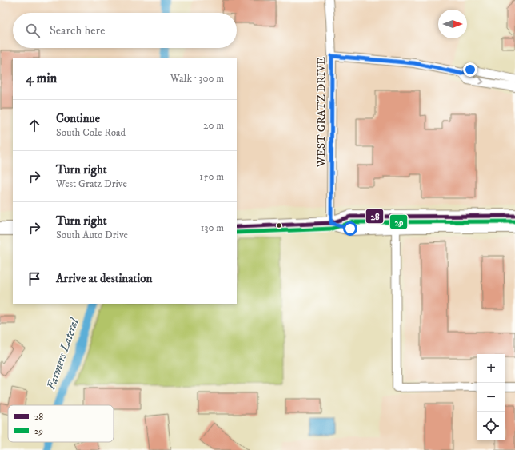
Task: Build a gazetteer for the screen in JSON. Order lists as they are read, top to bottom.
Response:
{
  "streets": {
    "street": ["WEST GRATZ DRIVE"]
  },
  "water": ["Farmers Lateral"],
  "lines": ["transit line 28", "transit line 29"],
  "legend": ["28", "29"],
  "north": "right",
  "page": {
    "search": "Search here",
    "heading": ["4 min", "Walk · 300 m"],
    "list": [
      ["Continue", "South Cole Road", "20 m"],
      ["Turn right", "West Gratz Drive", "150 m"],
      ["Turn right", "South Auto Drive", "130 m"],
      "Arrive at destination"
    ],
    "map_buttons": ["+", "−"]
  }
}
